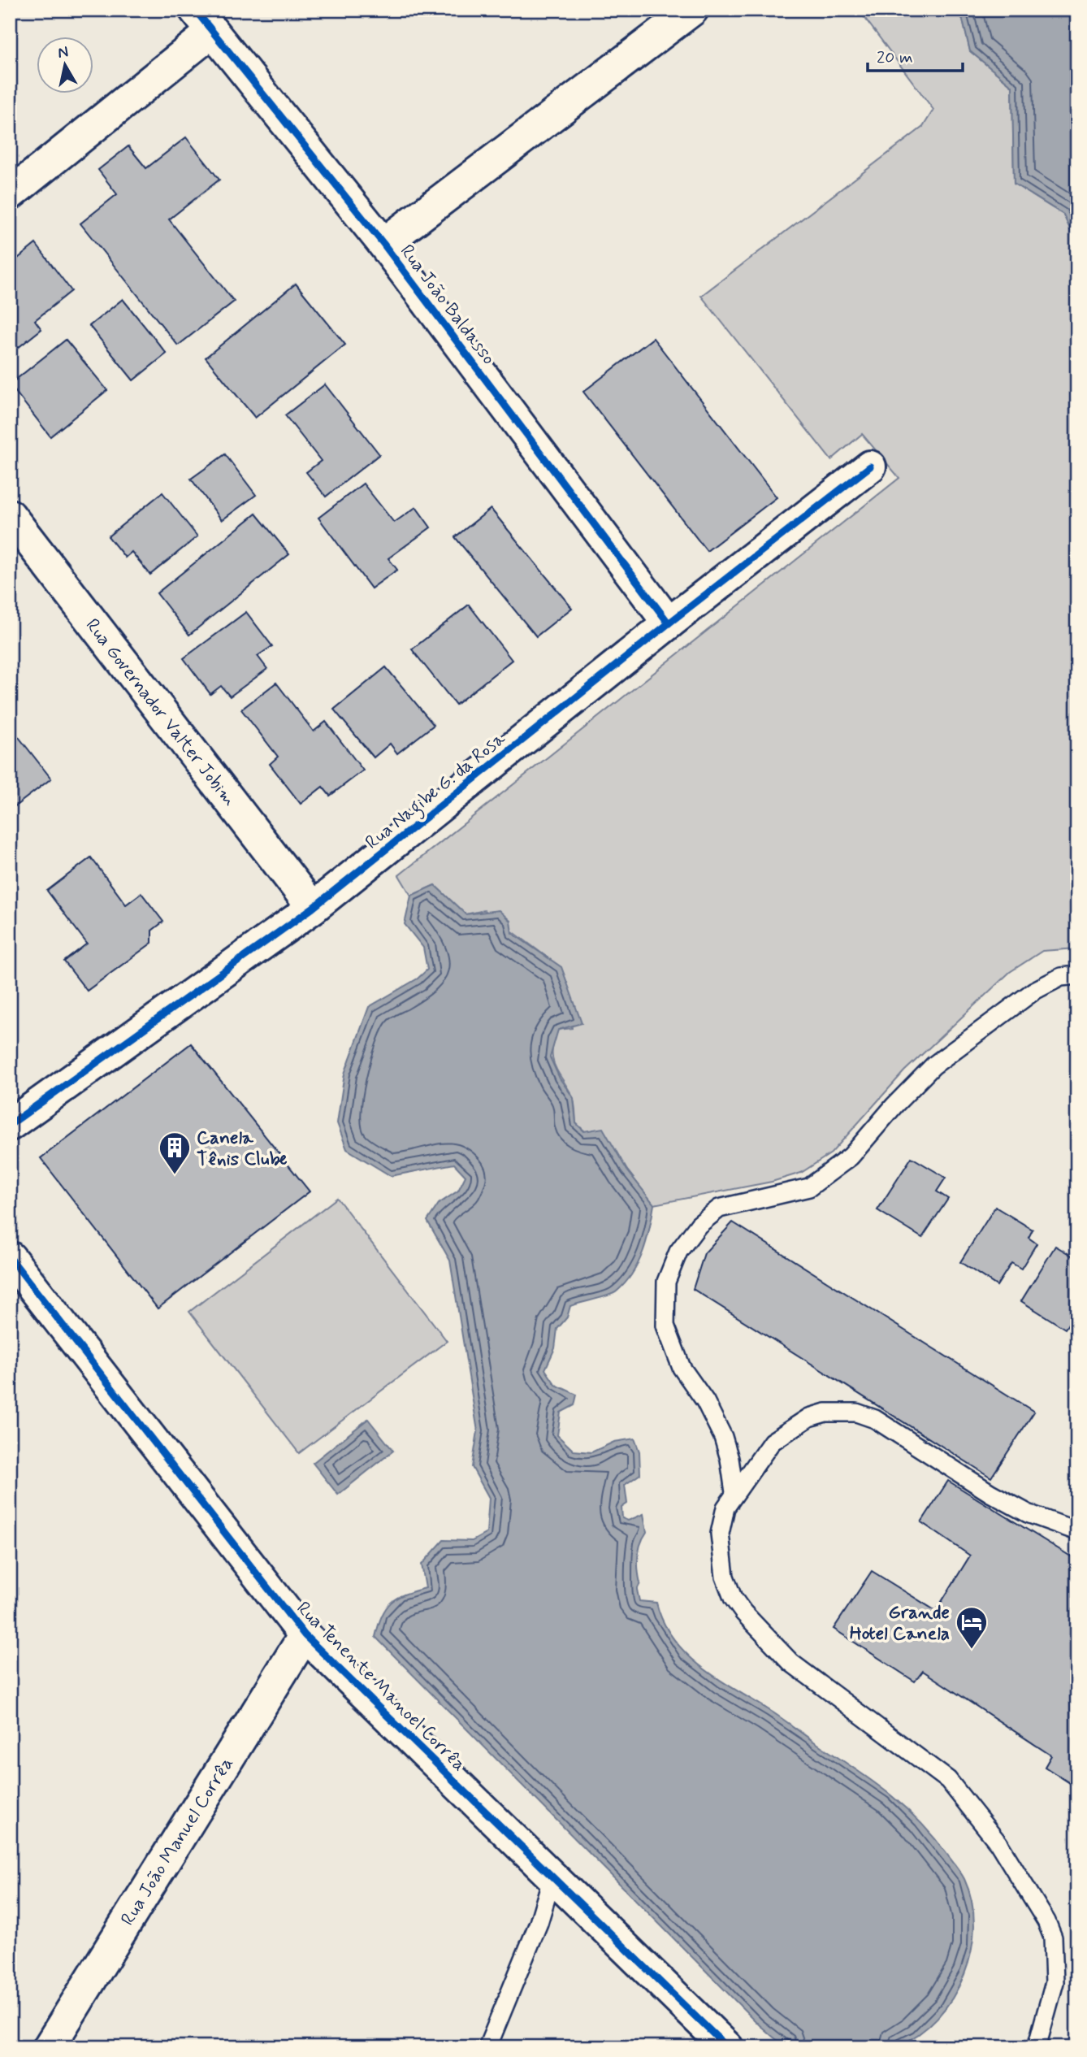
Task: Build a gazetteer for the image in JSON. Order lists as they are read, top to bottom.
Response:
{
  "streets": {
    "street": [
      "Rua João Baldasso",
      "Rua Governador Valter Jobim",
      "Rua Nagibe G. da Rosa",
      "Rua Tenente Manoel Corrêa",
      "Rua João Manuel Corrêa"
    ]
  },
  "crossings": [
    ["Rua João Baldasso", "Rua Nagibe G. da Rosa"],
    ["Rua Governador Valter Jobim", "Rua Nagibe G. da Rosa"],
    ["Rua Tenente Manoel Corrêa", "Rua João Manuel Corrêa"]
  ],
  "places": {
    "building": ["Canela Tênis Clube"],
    "hotel": ["Grande Hotel Canela"]
  },
  "scale_bar": "20 m",
  "north": "top"
}
